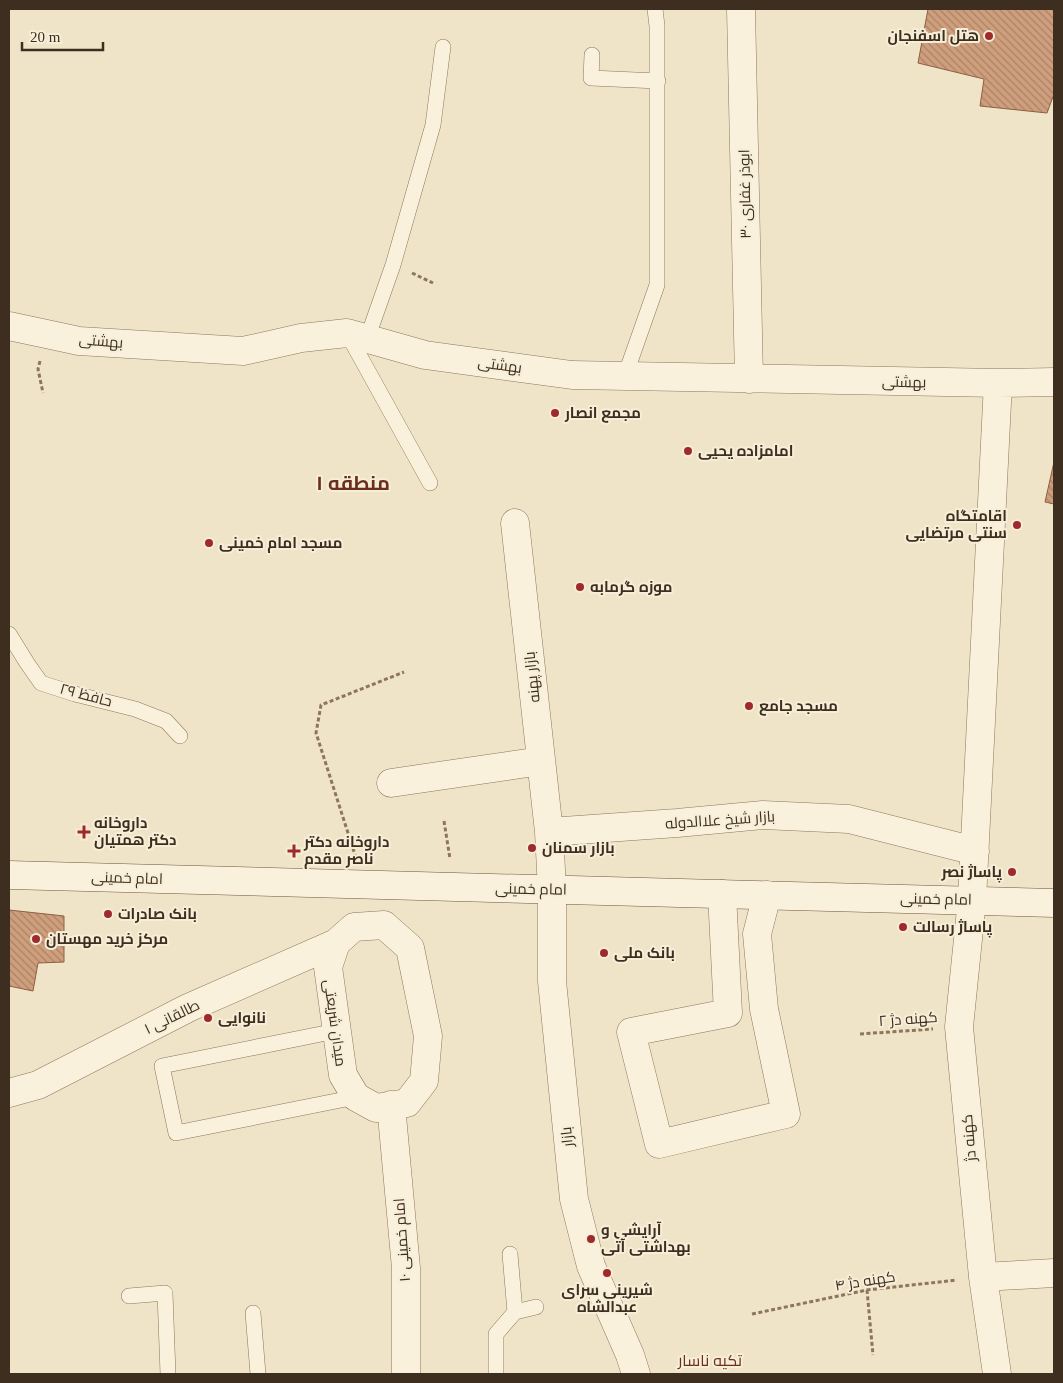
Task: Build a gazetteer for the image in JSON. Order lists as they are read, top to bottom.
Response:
{
  "streets": {
    "street": [
      "ابوذر غفاری ۳۰",
      "بهشتی",
      "بازار پهنه",
      "بازار شیخ علاالدوله",
      "امام خمینی",
      "طالقانی ۱",
      "میدان شریعتی",
      "بازار",
      "کهنه دژ",
      "امام خمینی ۱۰"
    ],
    "lane": ["حافظ ۲۹"],
    "path": ["کهنه دژ ۲", "کهنه دژ ۴"]
  },
  "crossings": [
    ["ابوذر غفاری ۳۰", "بهشتی"],
    ["بهشتی", "کهنه دژ"],
    ["بازار پهنه", "بازار شیخ علاالدوله"],
    ["بازار شیخ علاالدوله", "کهنه دژ"],
    ["امام خمینی", "بازار"],
    ["امام خمینی", "کهنه دژ"],
    ["طالقانی ۱", "میدان شریعتی"],
    ["کهنه دژ ۲", "کهنه دژ"],
    ["کهنه دژ", "کهنه دژ ۴"]
  ],
  "districts": ["منطقه ۱", "تکیه ناسار"],
  "places": {
    "other": [
      "هتل اسفنجان",
      "مجمع انصار",
      "امامزاده یحیی",
      "اقامتگاه سنتی مرتضایی",
      "مسجد امام خمینی",
      "موزه گرمابه",
      "مسجد جامع",
      "بازار سمنان",
      "پاساژ نصر",
      "بانک صادرات",
      "پاساژ رسالت",
      "مرکز خرید مهستان",
      "بانک ملی",
      "نانوایی",
      "آرایشی و بهداشتی آتی",
      "شیرینی سرای عبدالشاه"
    ],
    "health": ["داروخانه دکتر همتیان", "داروخانه دکتر ناصر مقدم"]
  },
  "scale_bar": "20 m"
}
